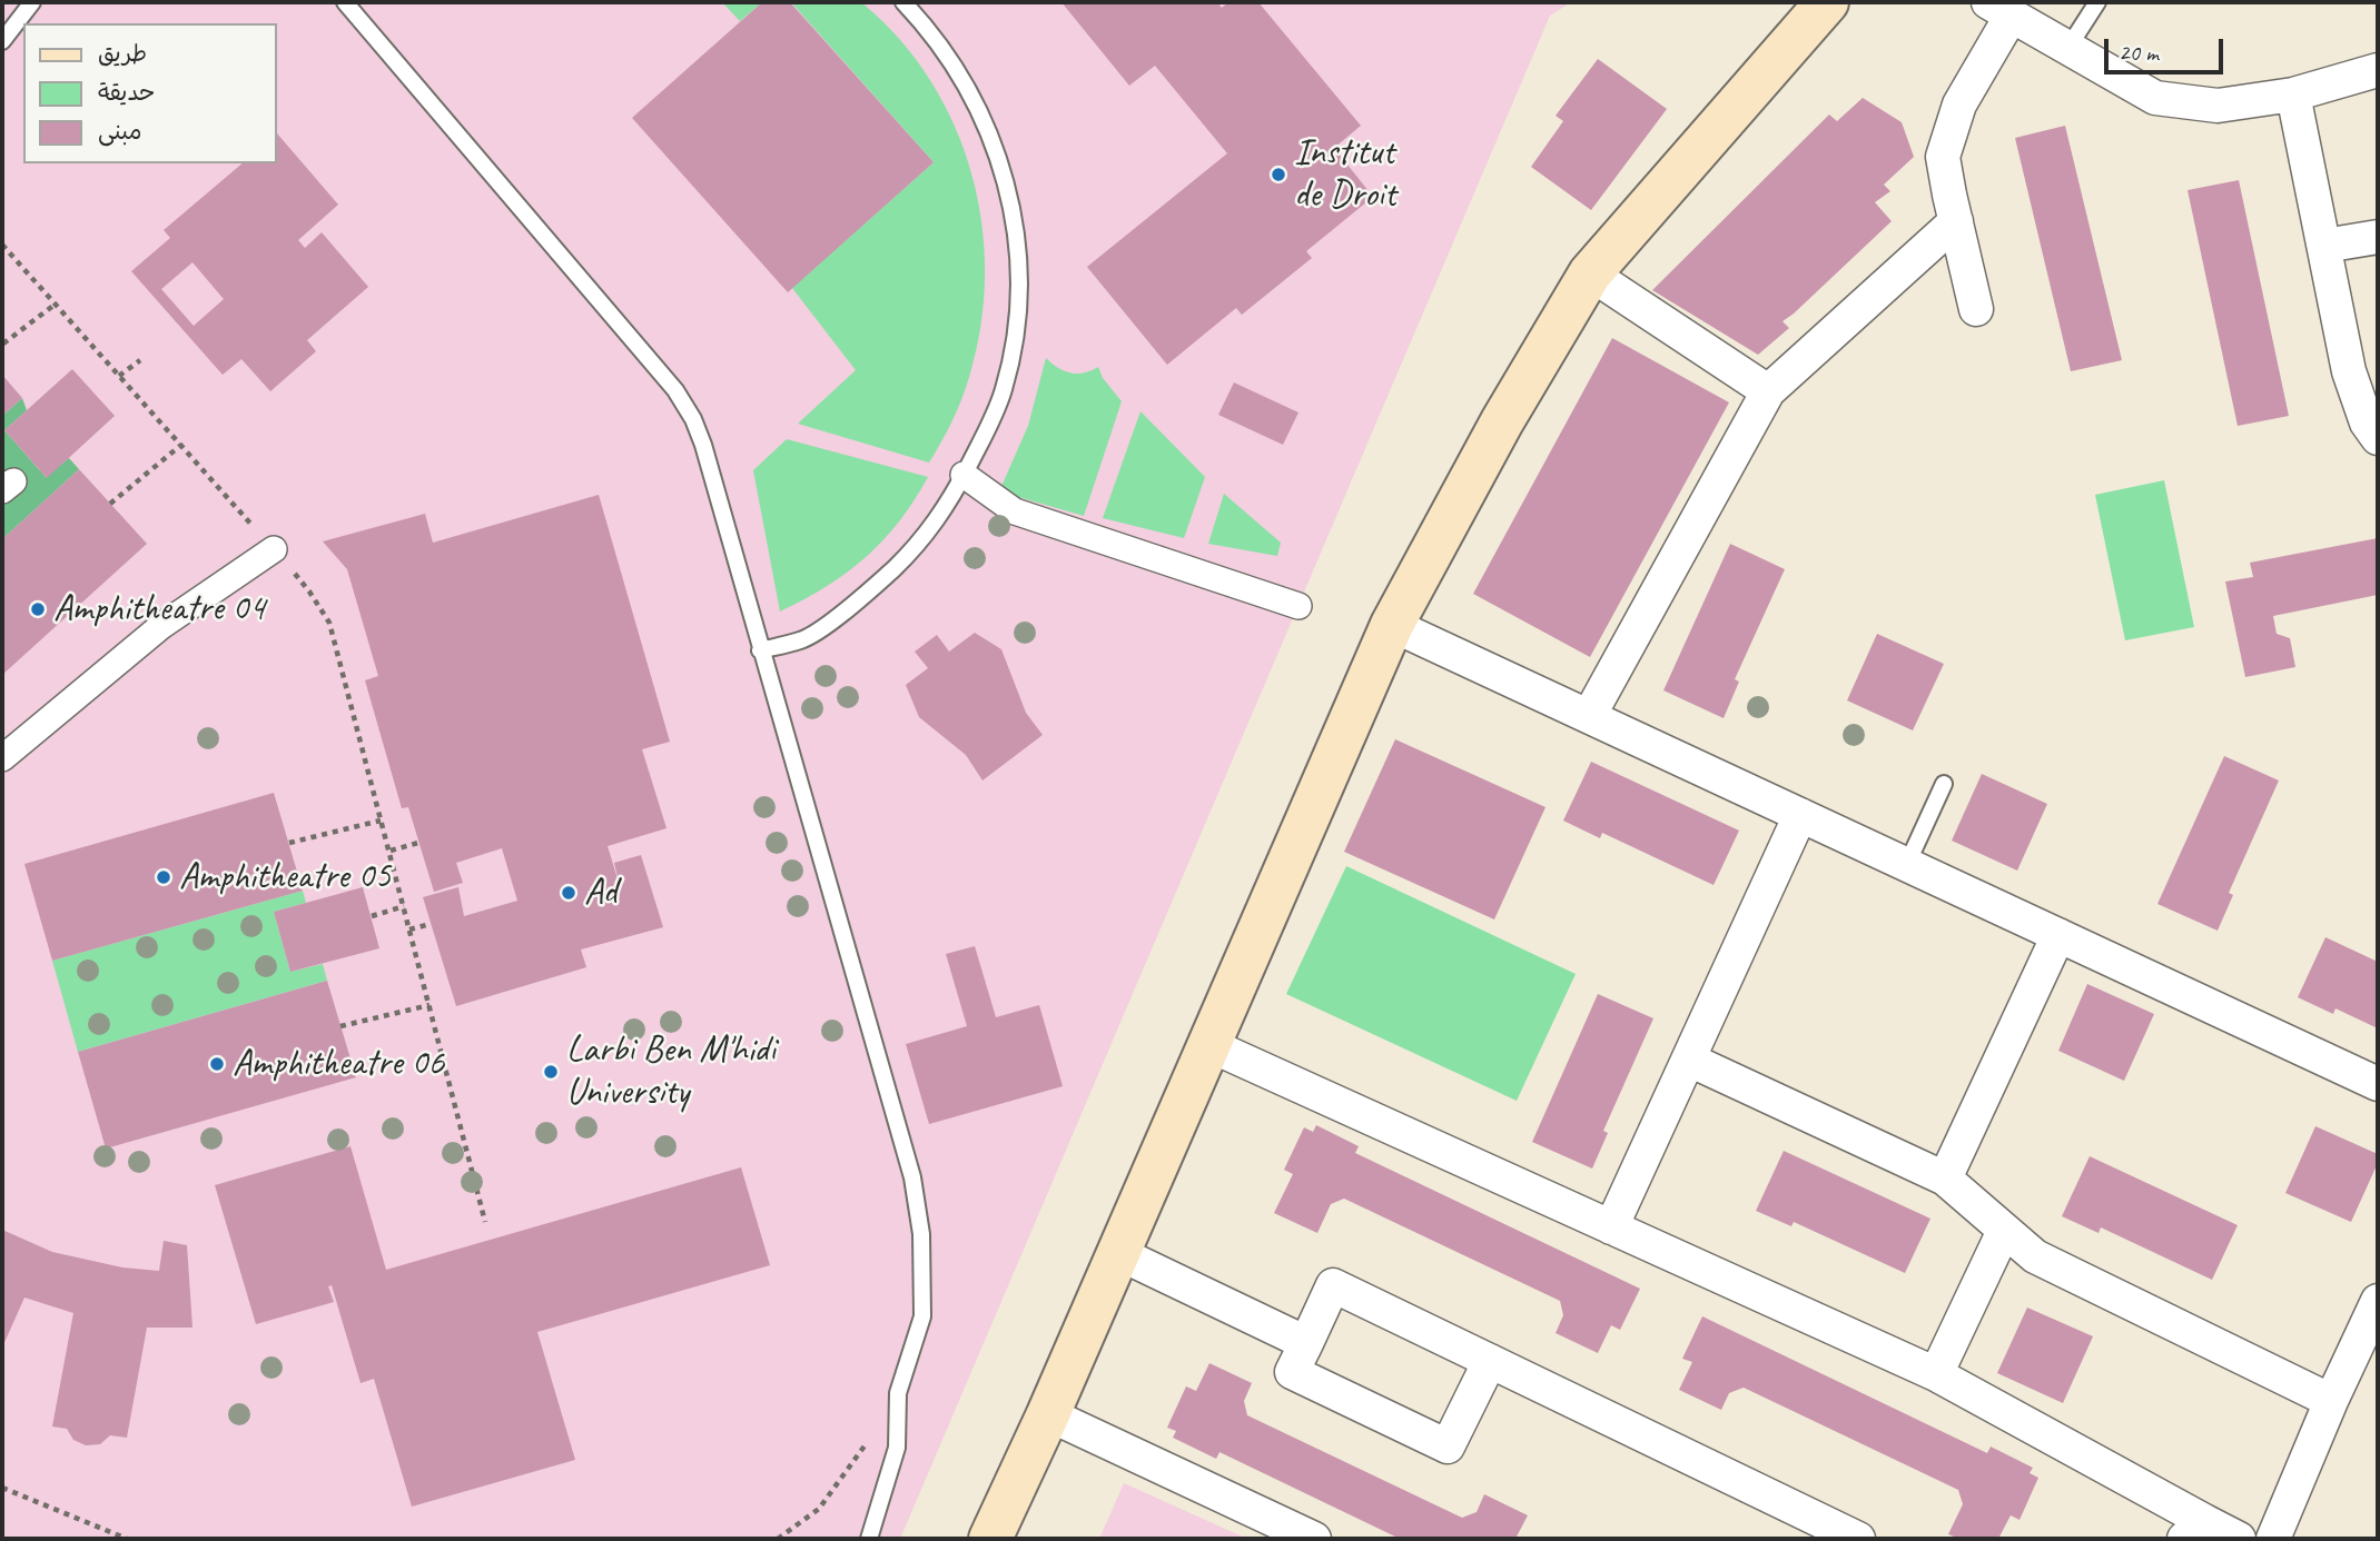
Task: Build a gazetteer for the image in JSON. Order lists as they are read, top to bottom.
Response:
{
  "places": [
    "Institut de Droit",
    "Amphitheatre 04",
    "Amphitheatre 05",
    "Ad",
    "Amphitheatre 06",
    "Larbi Ben M'hidi University"
  ],
  "legend": ["طريق", "حديقة", "مبنى"],
  "scale_bar": "20 m"
}
